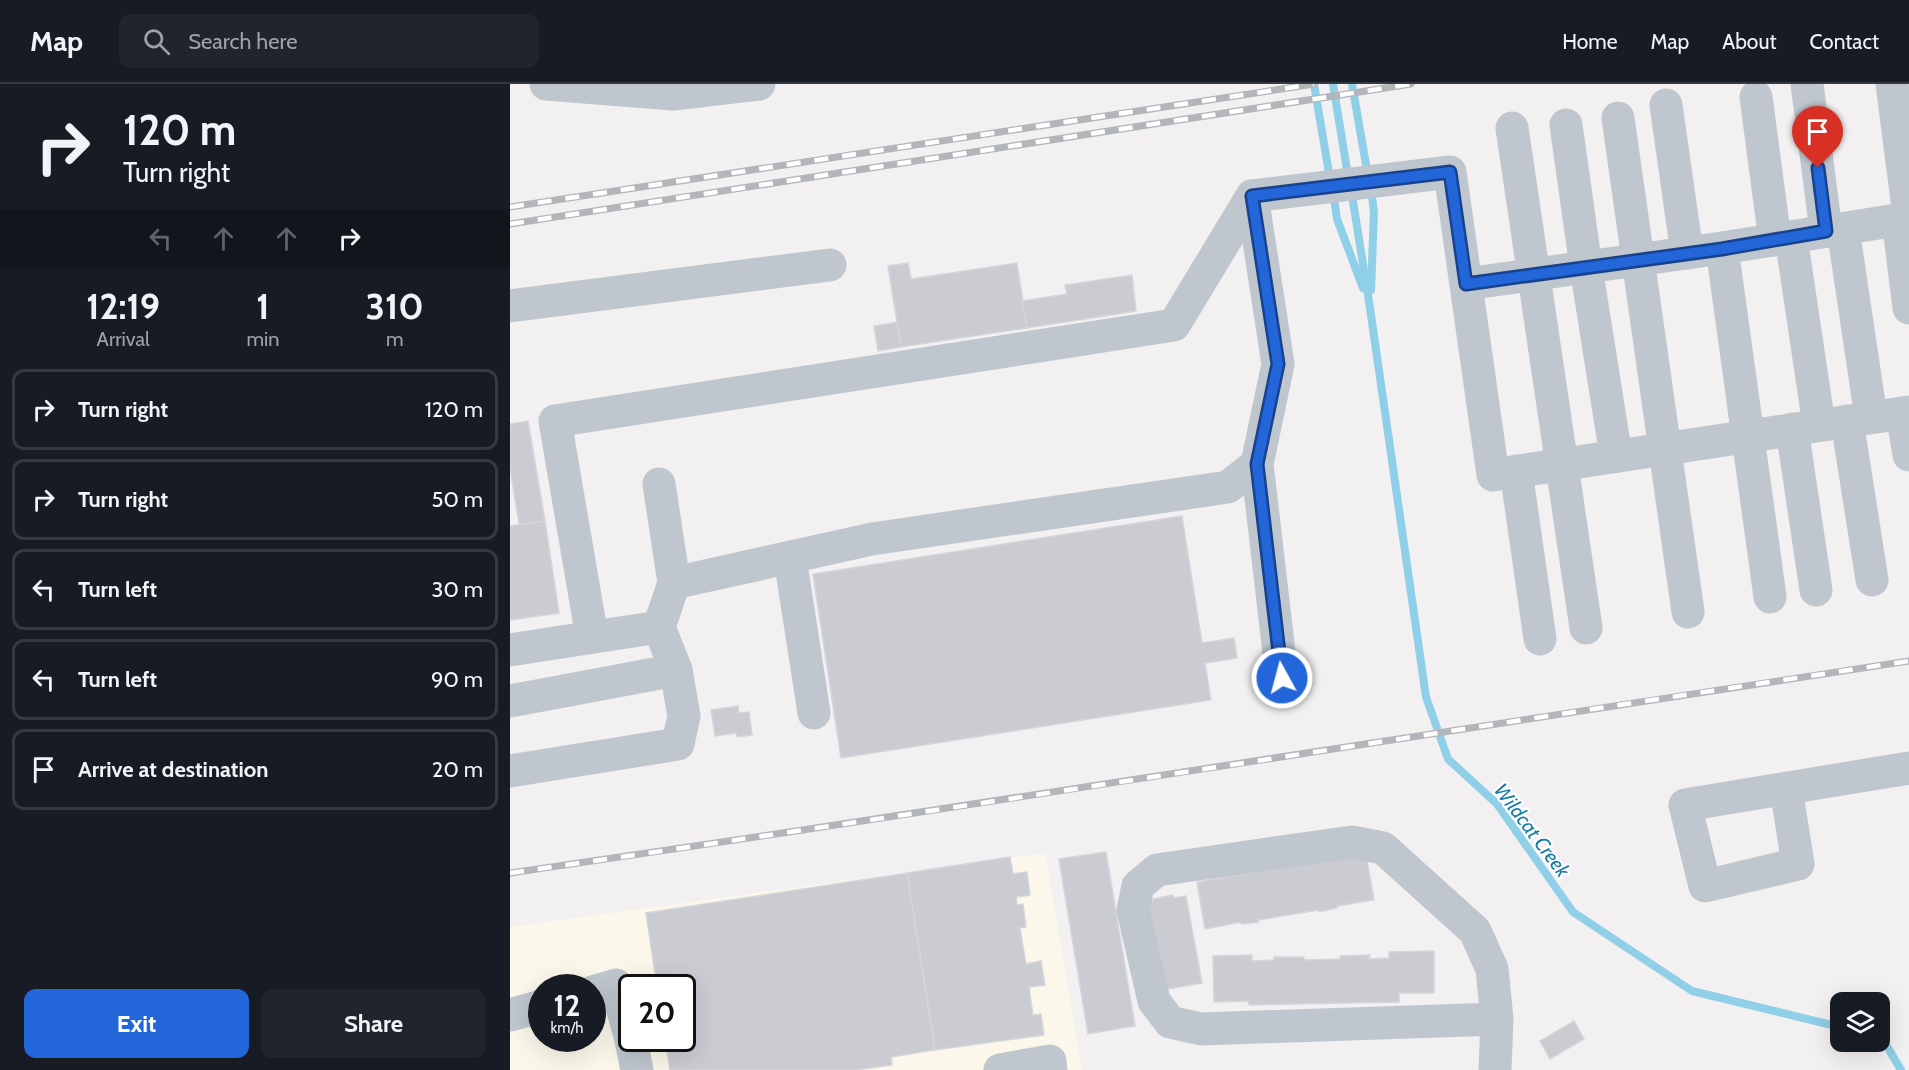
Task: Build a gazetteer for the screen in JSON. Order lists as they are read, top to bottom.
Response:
{
  "water": ["Wildcat Creek"],
  "page": {
    "header": "Map",
    "search": "Search here",
    "nav": [
      "Home",
      "Map",
      "About",
      "Contact"
    ],
    "turn": ["120 m", "Turn right"],
    "eta": [
      "12:19",
      "Arrival",
      "1",
      "min",
      "310",
      "m"
    ],
    "list": [
      {
        "name": "Turn right",
        "value": "120 m"
      },
      {
        "name": "Turn right",
        "value": "50 m"
      },
      {
        "name": "Turn left",
        "value": "30 m"
      },
      {
        "name": "Turn left",
        "value": "90 m"
      },
      {
        "name": "Arrive at destination",
        "value": "20 m"
      }
    ],
    "speed": "12 km/h",
    "limit": "20",
    "buttons": ["Exit", "Share"]
  }
}
